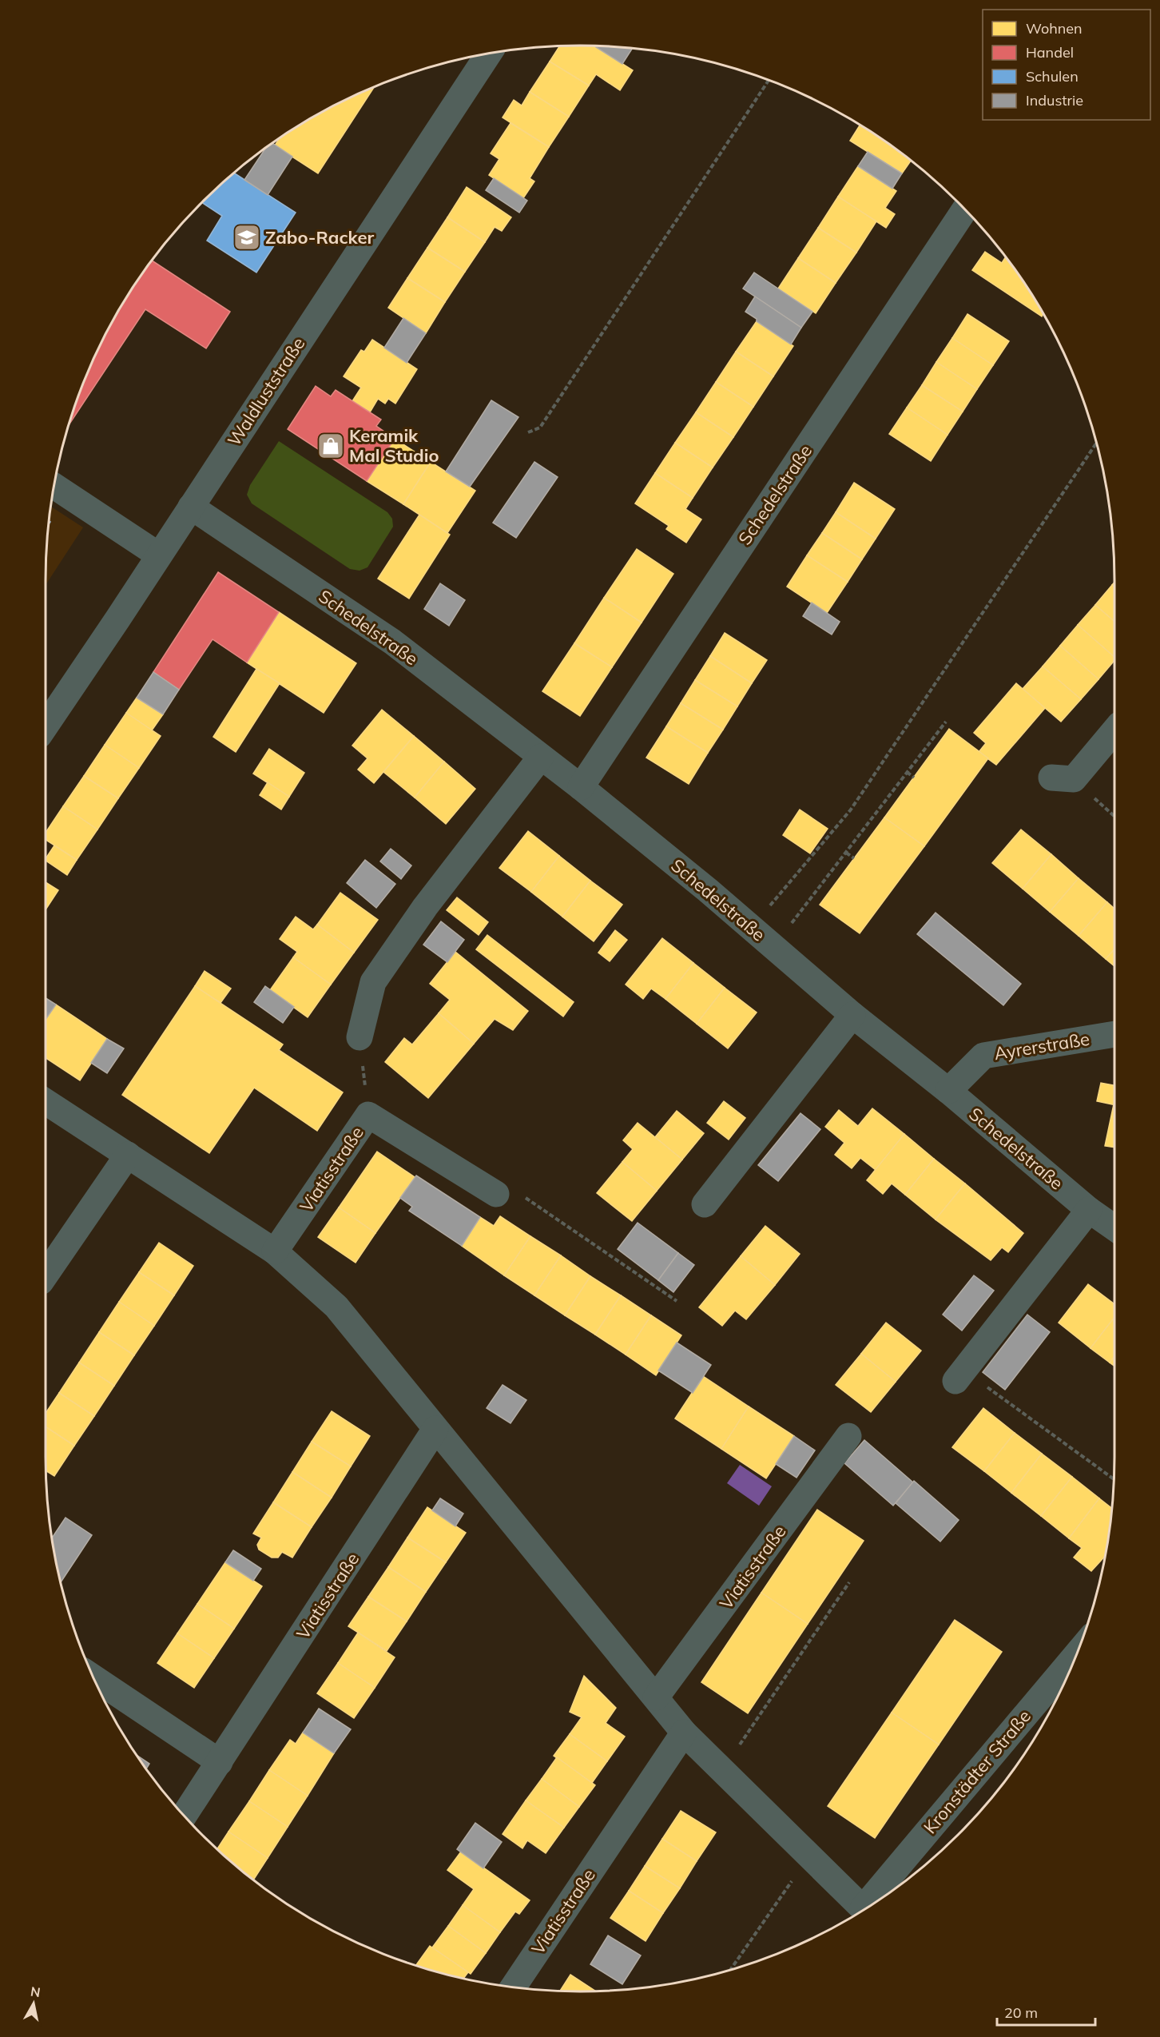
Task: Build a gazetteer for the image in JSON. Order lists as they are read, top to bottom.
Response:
{
  "streets": {
    "street": [
      "Waldluststraße",
      "Schedelstraße",
      "Ayrerstraße",
      "Viatisstraße",
      "Kronstädter Straße"
    ]
  },
  "crossings": [
    ["Waldluststraße", "Schedelstraße"],
    ["Schedelstraße", "Ayrerstraße"]
  ],
  "places": {
    "school or university": ["Zabo-Racker"],
    "shop": ["Keramik Mal Studio"]
  },
  "legend": [
    "Wohnen",
    "Handel",
    "Schulen",
    "Industrie"
  ],
  "scale_bar": "20 m",
  "north": "top"
}
